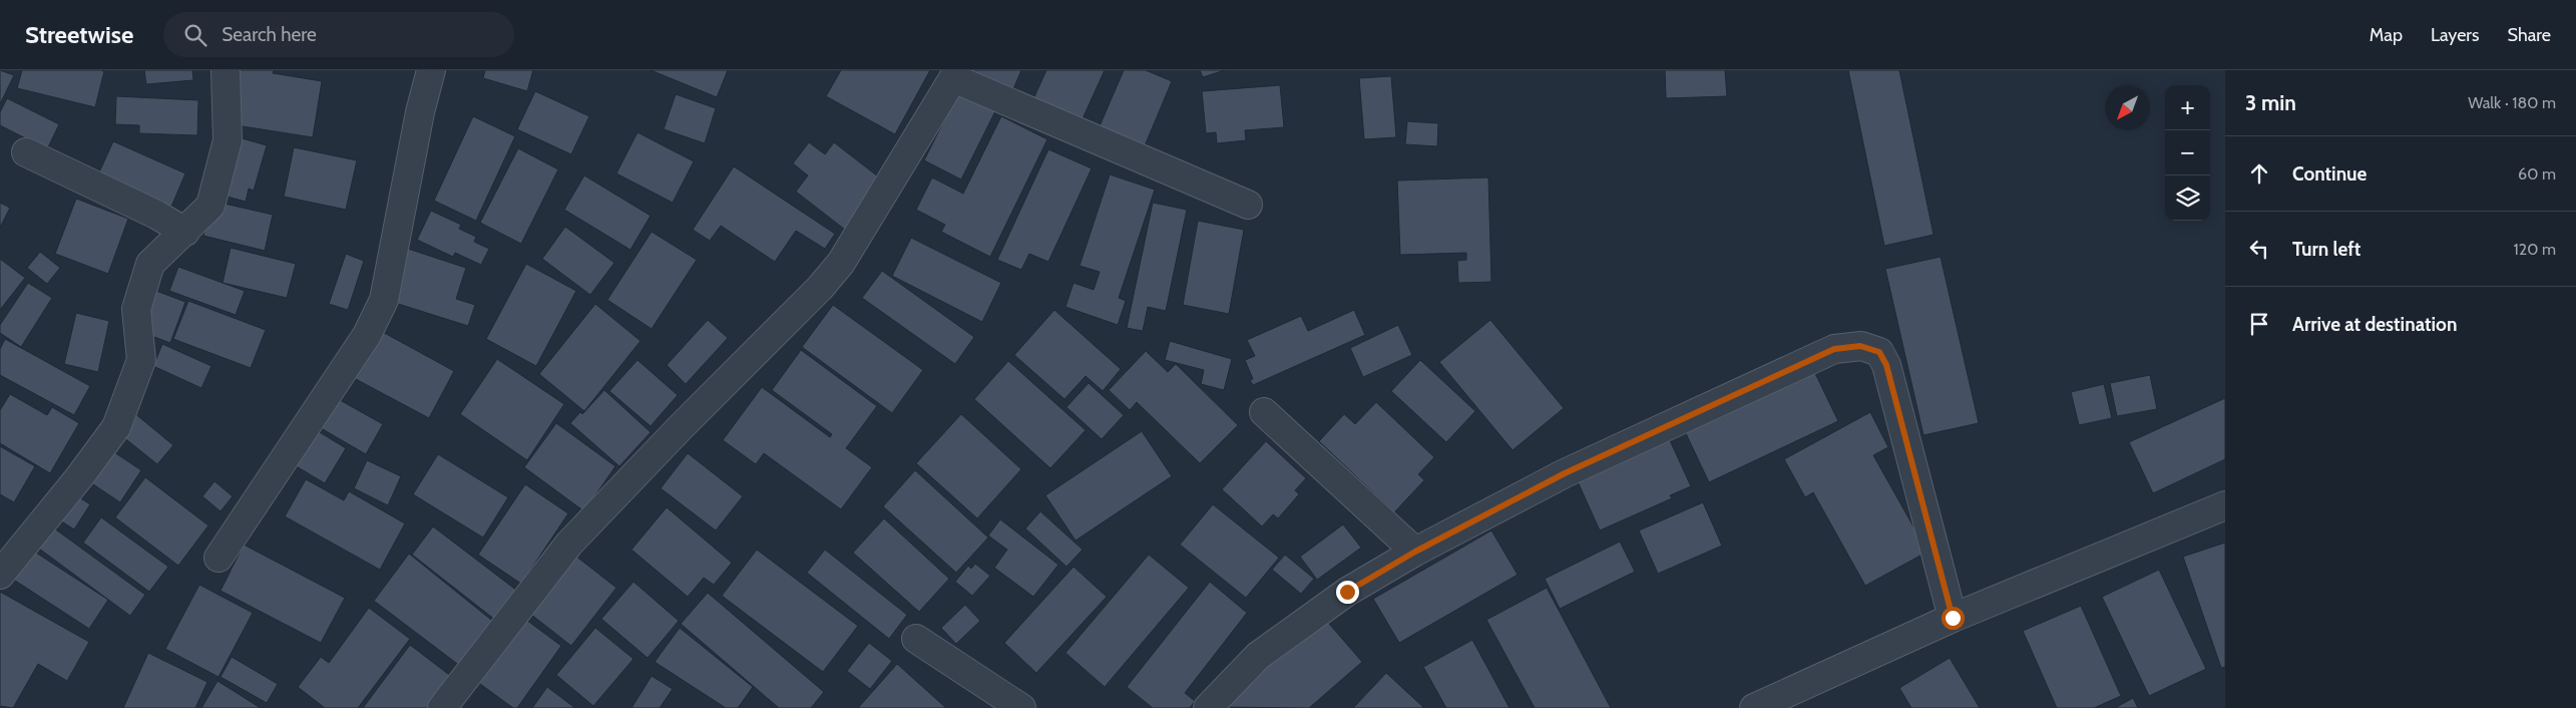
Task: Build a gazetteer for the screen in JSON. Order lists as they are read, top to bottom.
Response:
{
  "north": "bottom left",
  "page": {
    "header": "Streetwise",
    "search": "Search here",
    "nav": ["Map", "Layers", "Share"],
    "heading": ["3 min", "Walk · 180 m"],
    "map_buttons": ["+", "−"],
    "list": [
      ["Continue", "60 m"],
      ["Turn left", "120 m"],
      "Arrive at destination"
    ]
  }
}
